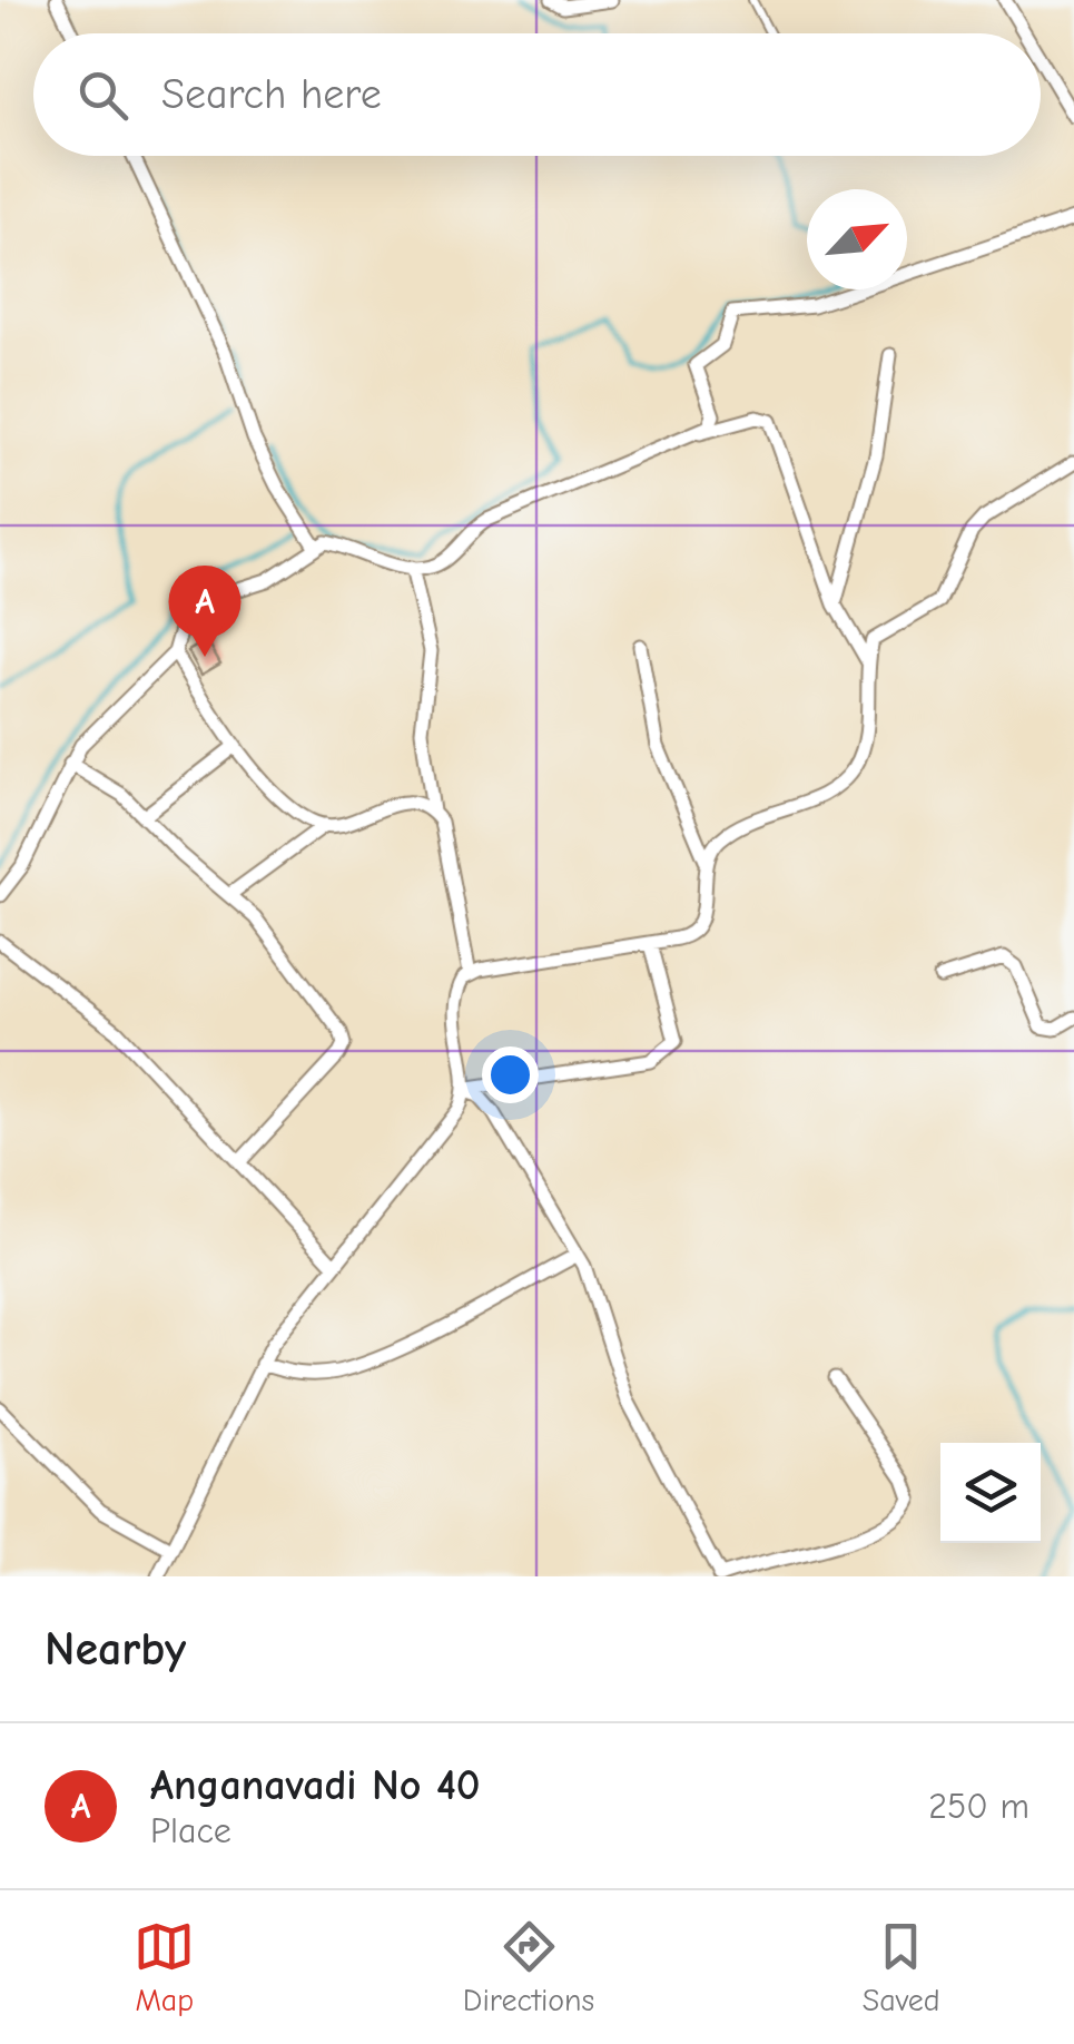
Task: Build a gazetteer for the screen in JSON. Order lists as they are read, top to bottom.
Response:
{
  "north": "top right",
  "page": {
    "search": "Search here",
    "pins": "A",
    "heading": "Nearby",
    "list": [
      {
        "mark": "A",
        "name": "Anganavadi No 40",
        "note": "Place",
        "value": "250 m"
      }
    ],
    "nav": ["Map", "Directions", "Saved"]
  }
}
